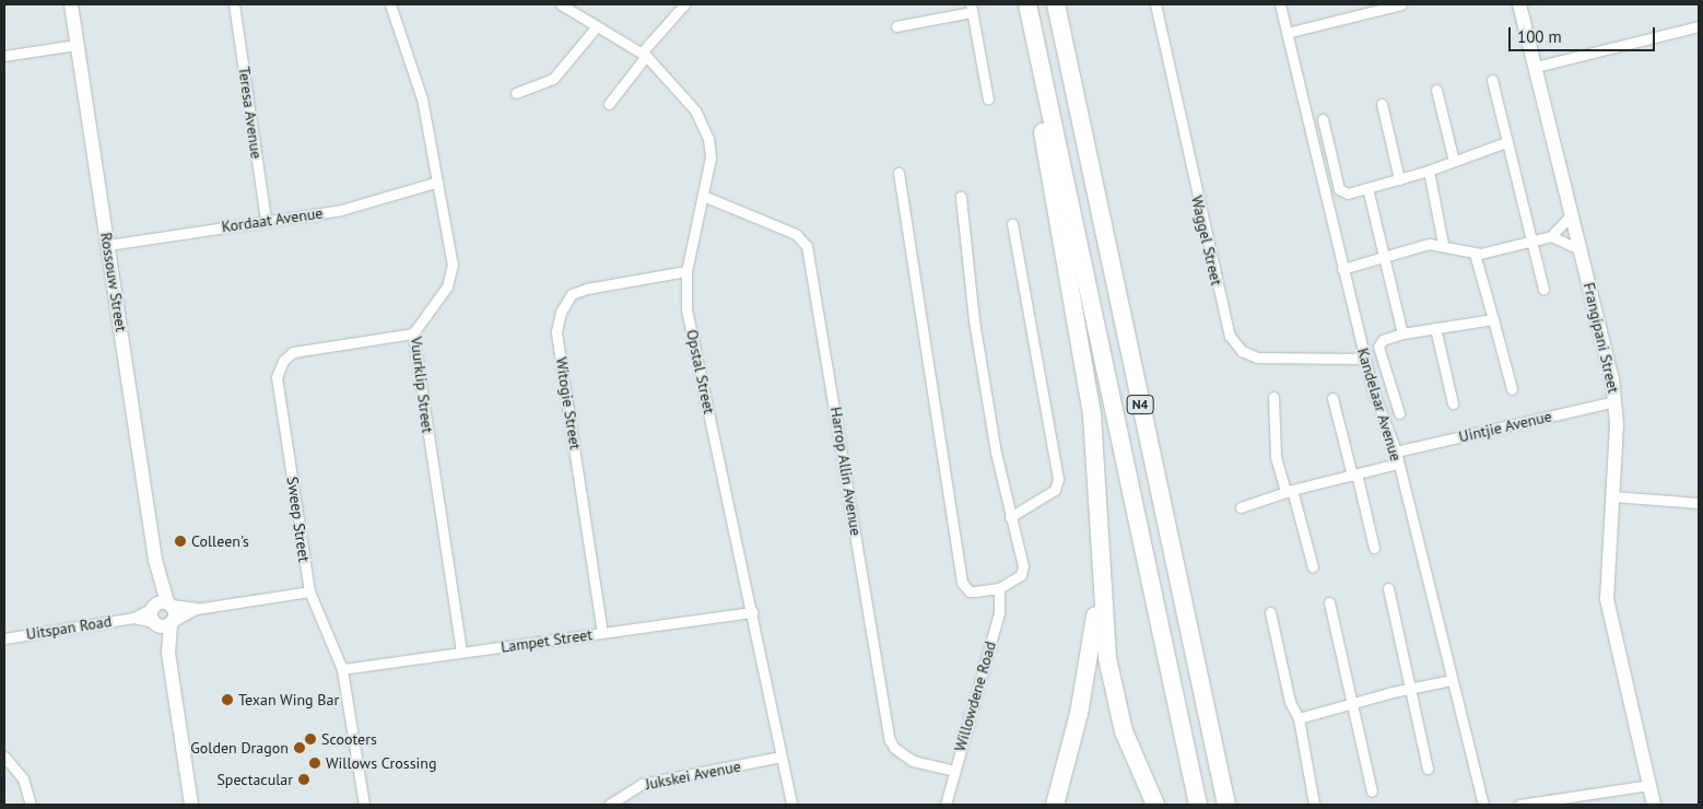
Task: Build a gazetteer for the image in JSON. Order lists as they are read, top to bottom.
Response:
{
  "streets": {
    "highway": ["N4"],
    "main road": ["Rossouw Street", "Frangipani Street"],
    "street": [
      "Teresa Avenue",
      "Kordaat Avenue",
      "Waggel Street",
      "Opstal Street",
      "Vuurklip Street",
      "Witogie Street",
      "Kandelaar Avenue",
      "Uintjie Avenue",
      "Harrop Allin Avenue",
      "Sweep Street",
      "Uitspan Road",
      "Lampet Street",
      "Willowdene Road",
      "Jukskei Avenue"
    ]
  },
  "crossings": [
    ["Teresa Avenue", "Kordaat Avenue"],
    ["Kordaat Avenue", "Rossouw Street"],
    ["Kordaat Avenue", "Vuurklip Street"],
    ["Waggel Street", "Kandelaar Avenue"],
    ["Rossouw Street", "Uitspan Road"],
    ["Frangipani Street", "Uintjie Avenue"],
    ["Opstal Street", "Witogie Street"],
    ["Opstal Street", "Harrop Allin Avenue"],
    ["Opstal Street", "Lampet Street"],
    ["Opstal Street", "Jukskei Avenue"],
    ["Vuurklip Street", "Sweep Street"],
    ["Vuurklip Street", "Lampet Street"],
    ["Witogie Street", "Lampet Street"],
    ["Kandelaar Avenue", "Uintjie Avenue"],
    ["Harrop Allin Avenue", "Willowdene Road"],
    ["Sweep Street", "Lampet Street"]
  ],
  "places": [
    "Colleen's",
    "Texan Wing Bar",
    "Scooters",
    "Golden Dragon",
    "Willows Crossing",
    "Spectacular"
  ],
  "scale_bar": "100 m"
}
